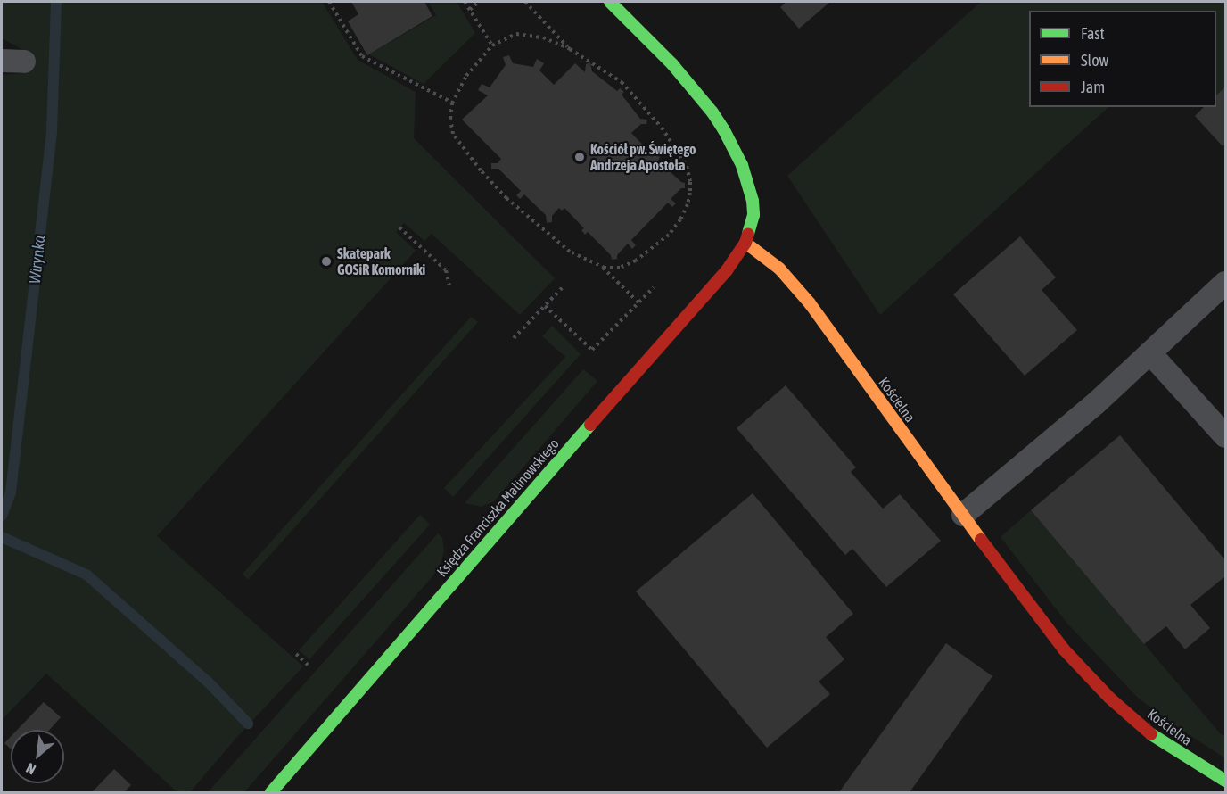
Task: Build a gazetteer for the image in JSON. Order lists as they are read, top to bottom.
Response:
{
  "streets": {
    "street": ["Kościelna", "Księdza Franciszka Malinowskiego"]
  },
  "crossings": [
    ["Kościelna", "Księdza Franciszka Malinowskiego"]
  ],
  "water": ["Wirynka"],
  "places": ["Kościół pw. Świętego Andrzeja Apostoła", "Skatepark GOSiR Komorniki"],
  "legend": ["Fast", "Slow", "Jam"],
  "north": "bottom left"
}
